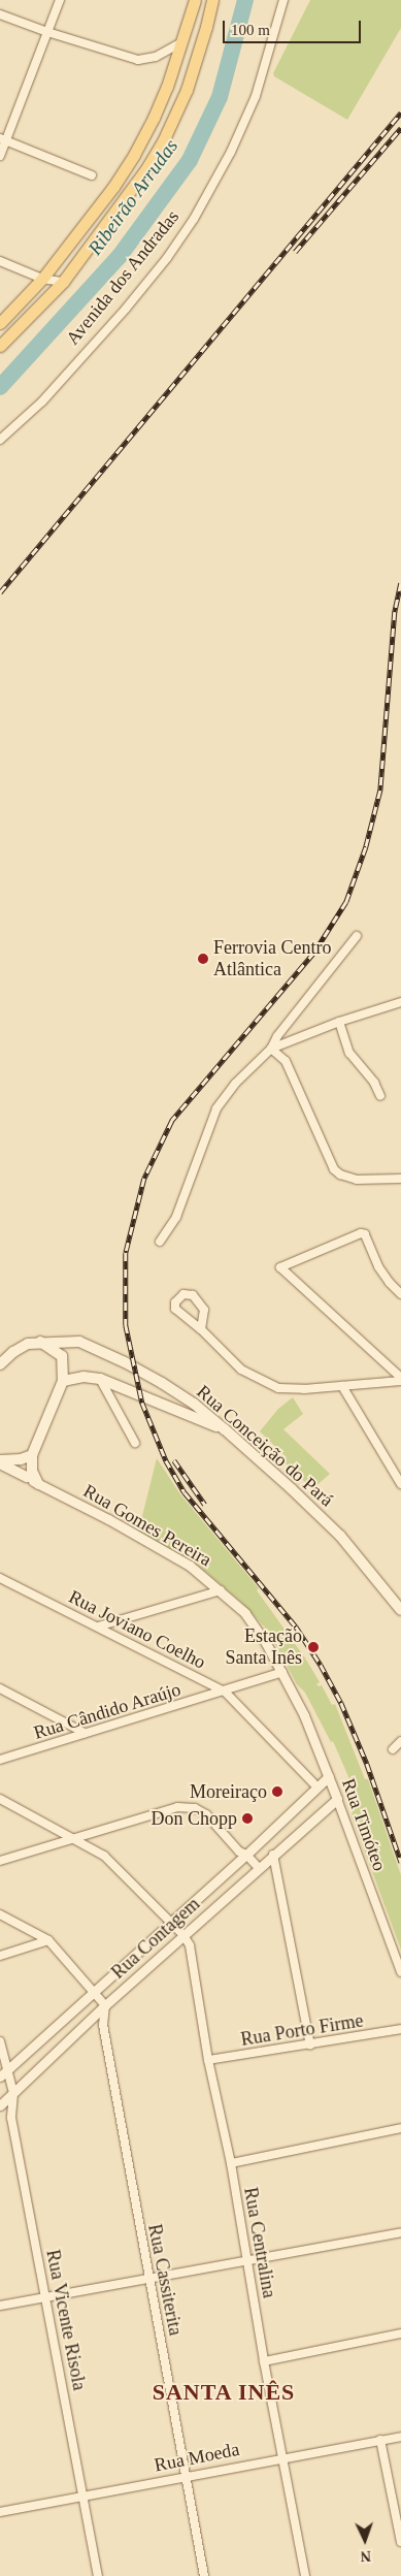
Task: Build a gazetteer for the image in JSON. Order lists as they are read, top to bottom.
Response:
{
  "streets": {
    "main road": ["Rua Conceição do Pará", "Rua Gomes Pereira"],
    "street": [
      "Avenida dos Andradas",
      "Rua Joviano Coelho",
      "Rua Cândido Araújo",
      "Rua Timóteo",
      "Rua Contagem",
      "Rua Porto Firme",
      "Rua Centralina",
      "Rua Cassiterita",
      "Rua Vicente Risola",
      "Rua Moeda"
    ]
  },
  "crossings": [
    ["Rua Gomes Pereira", "Rua Cândido Araújo"],
    ["Rua Gomes Pereira", "Rua Timóteo"],
    ["Rua Gomes Pereira", "Rua Contagem"],
    ["Rua Joviano Coelho", "Rua Cândido Araújo"],
    ["Rua Joviano Coelho", "Rua Contagem"],
    ["Rua Timóteo", "Rua Contagem"],
    ["Rua Contagem", "Rua Centralina"],
    ["Rua Contagem", "Rua Cassiterita"],
    ["Rua Contagem", "Rua Vicente Risola"],
    ["Rua Porto Firme", "Rua Centralina"],
    ["Rua Centralina", "Rua Moeda"],
    ["Rua Cassiterita", "Rua Moeda"],
    ["Rua Vicente Risola", "Rua Moeda"]
  ],
  "districts": ["SANTA INÊS"],
  "water": ["Ribeirão Arrudas"],
  "places": [
    "Ferrovia Centro Atlântica",
    "Estação Santa Inês",
    "Moreiraço",
    "Don Chopp"
  ],
  "scale_bar": "100 m",
  "north": "bottom"
}
